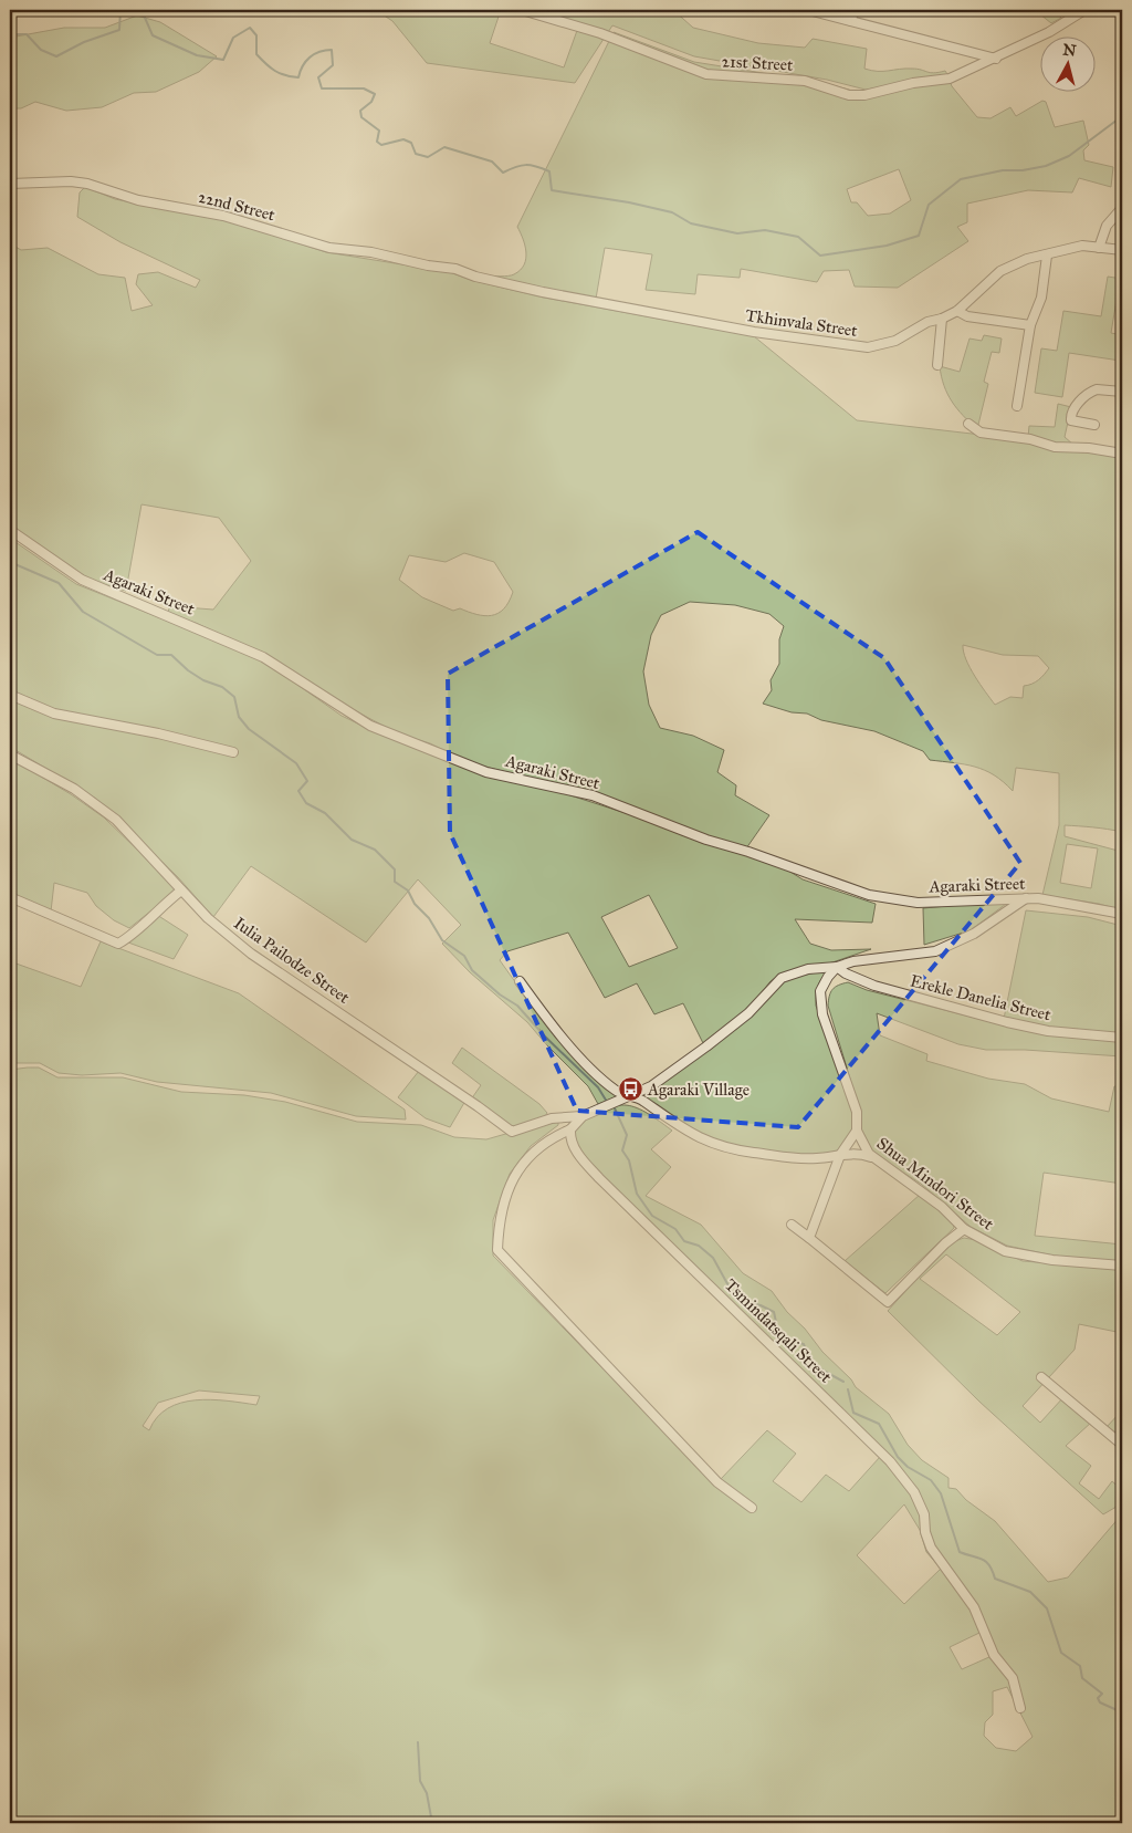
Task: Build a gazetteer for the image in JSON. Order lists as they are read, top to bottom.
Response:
{
  "streets": {
    "street": [
      "21st Street",
      "22nd Street",
      "Tkhinvala Street",
      "Agaraki Street",
      "Iulia Pailodze Street",
      "Erekle Danelia Street",
      "Shua Mindori Street",
      "Tsmindatsqali Street"
    ]
  },
  "crossings": [
    ["22nd Street", "Tkhinvala Street"],
    ["Erekle Danelia Street", "Shua Mindori Street"]
  ],
  "places": {
    "bus stop": ["Agaraki Village"]
  },
  "north": "top"
}
